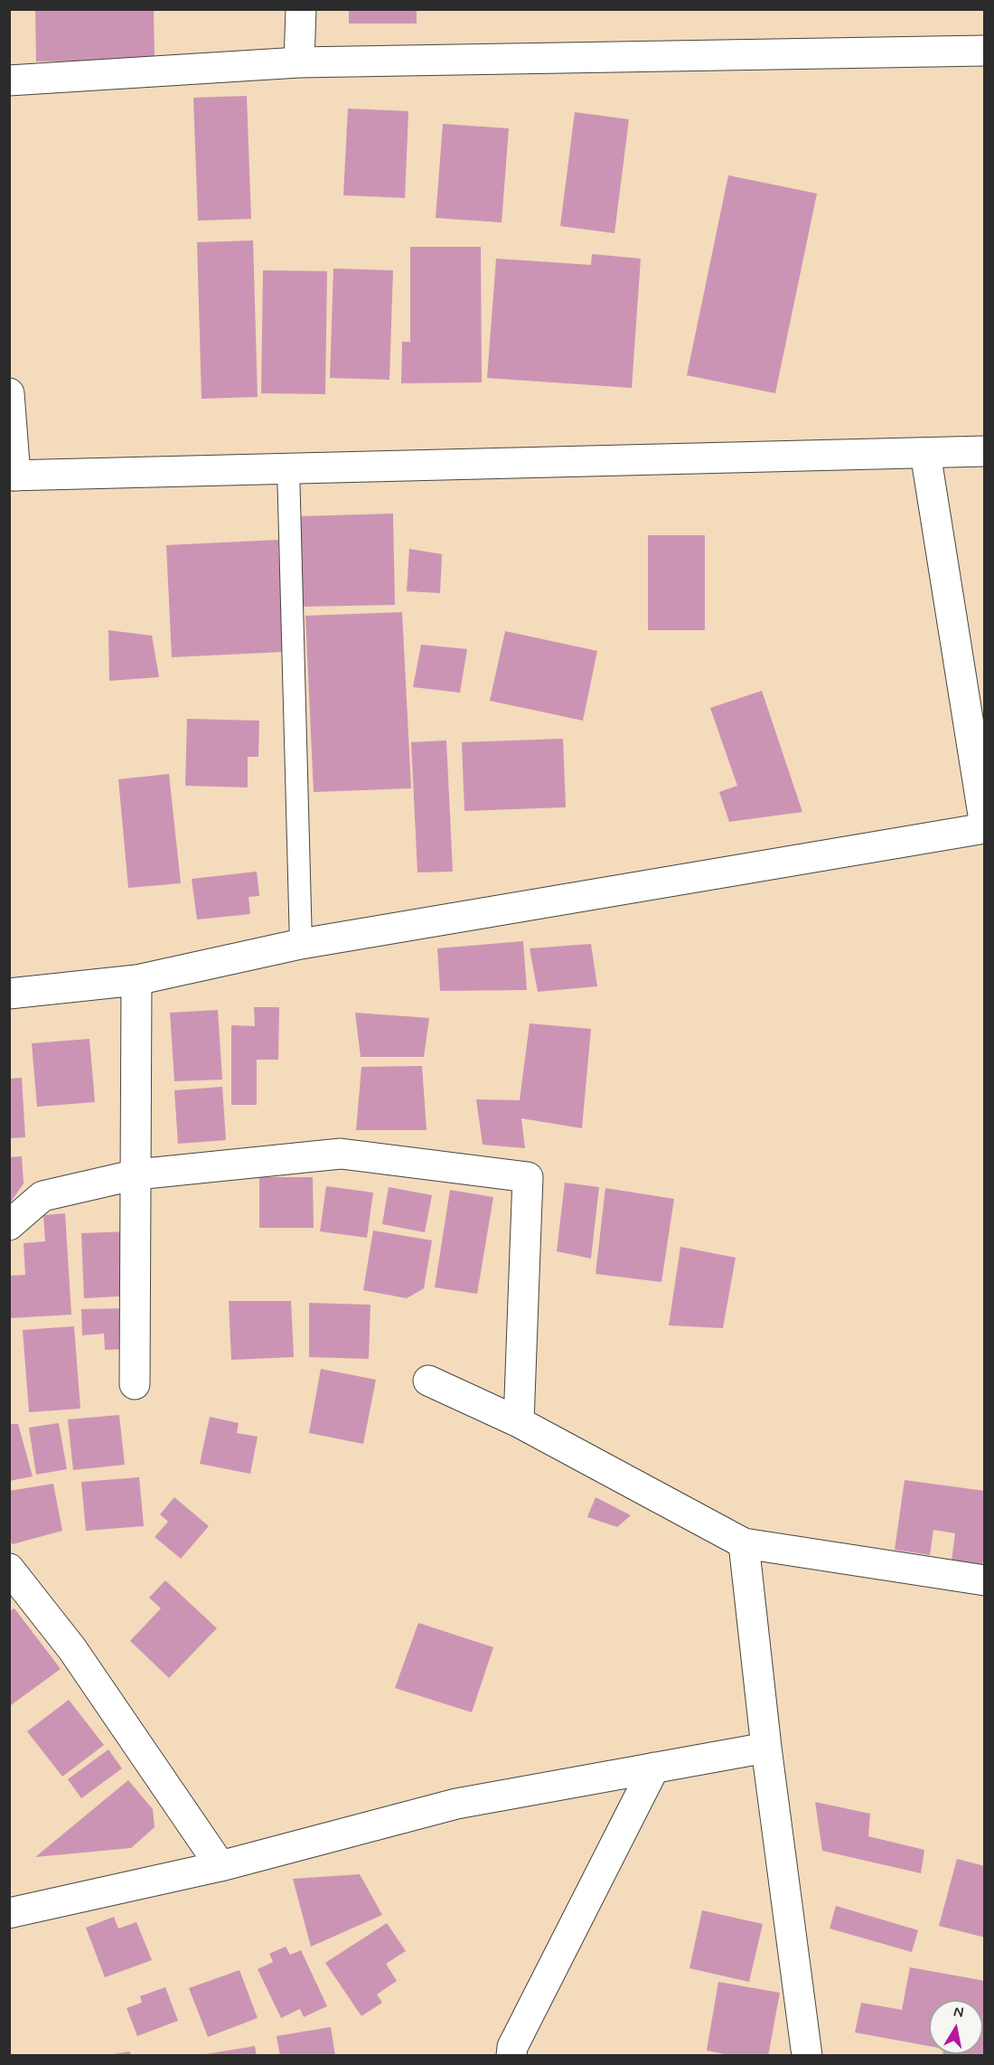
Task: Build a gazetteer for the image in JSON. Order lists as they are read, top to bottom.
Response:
{
  "north": "top"
}
